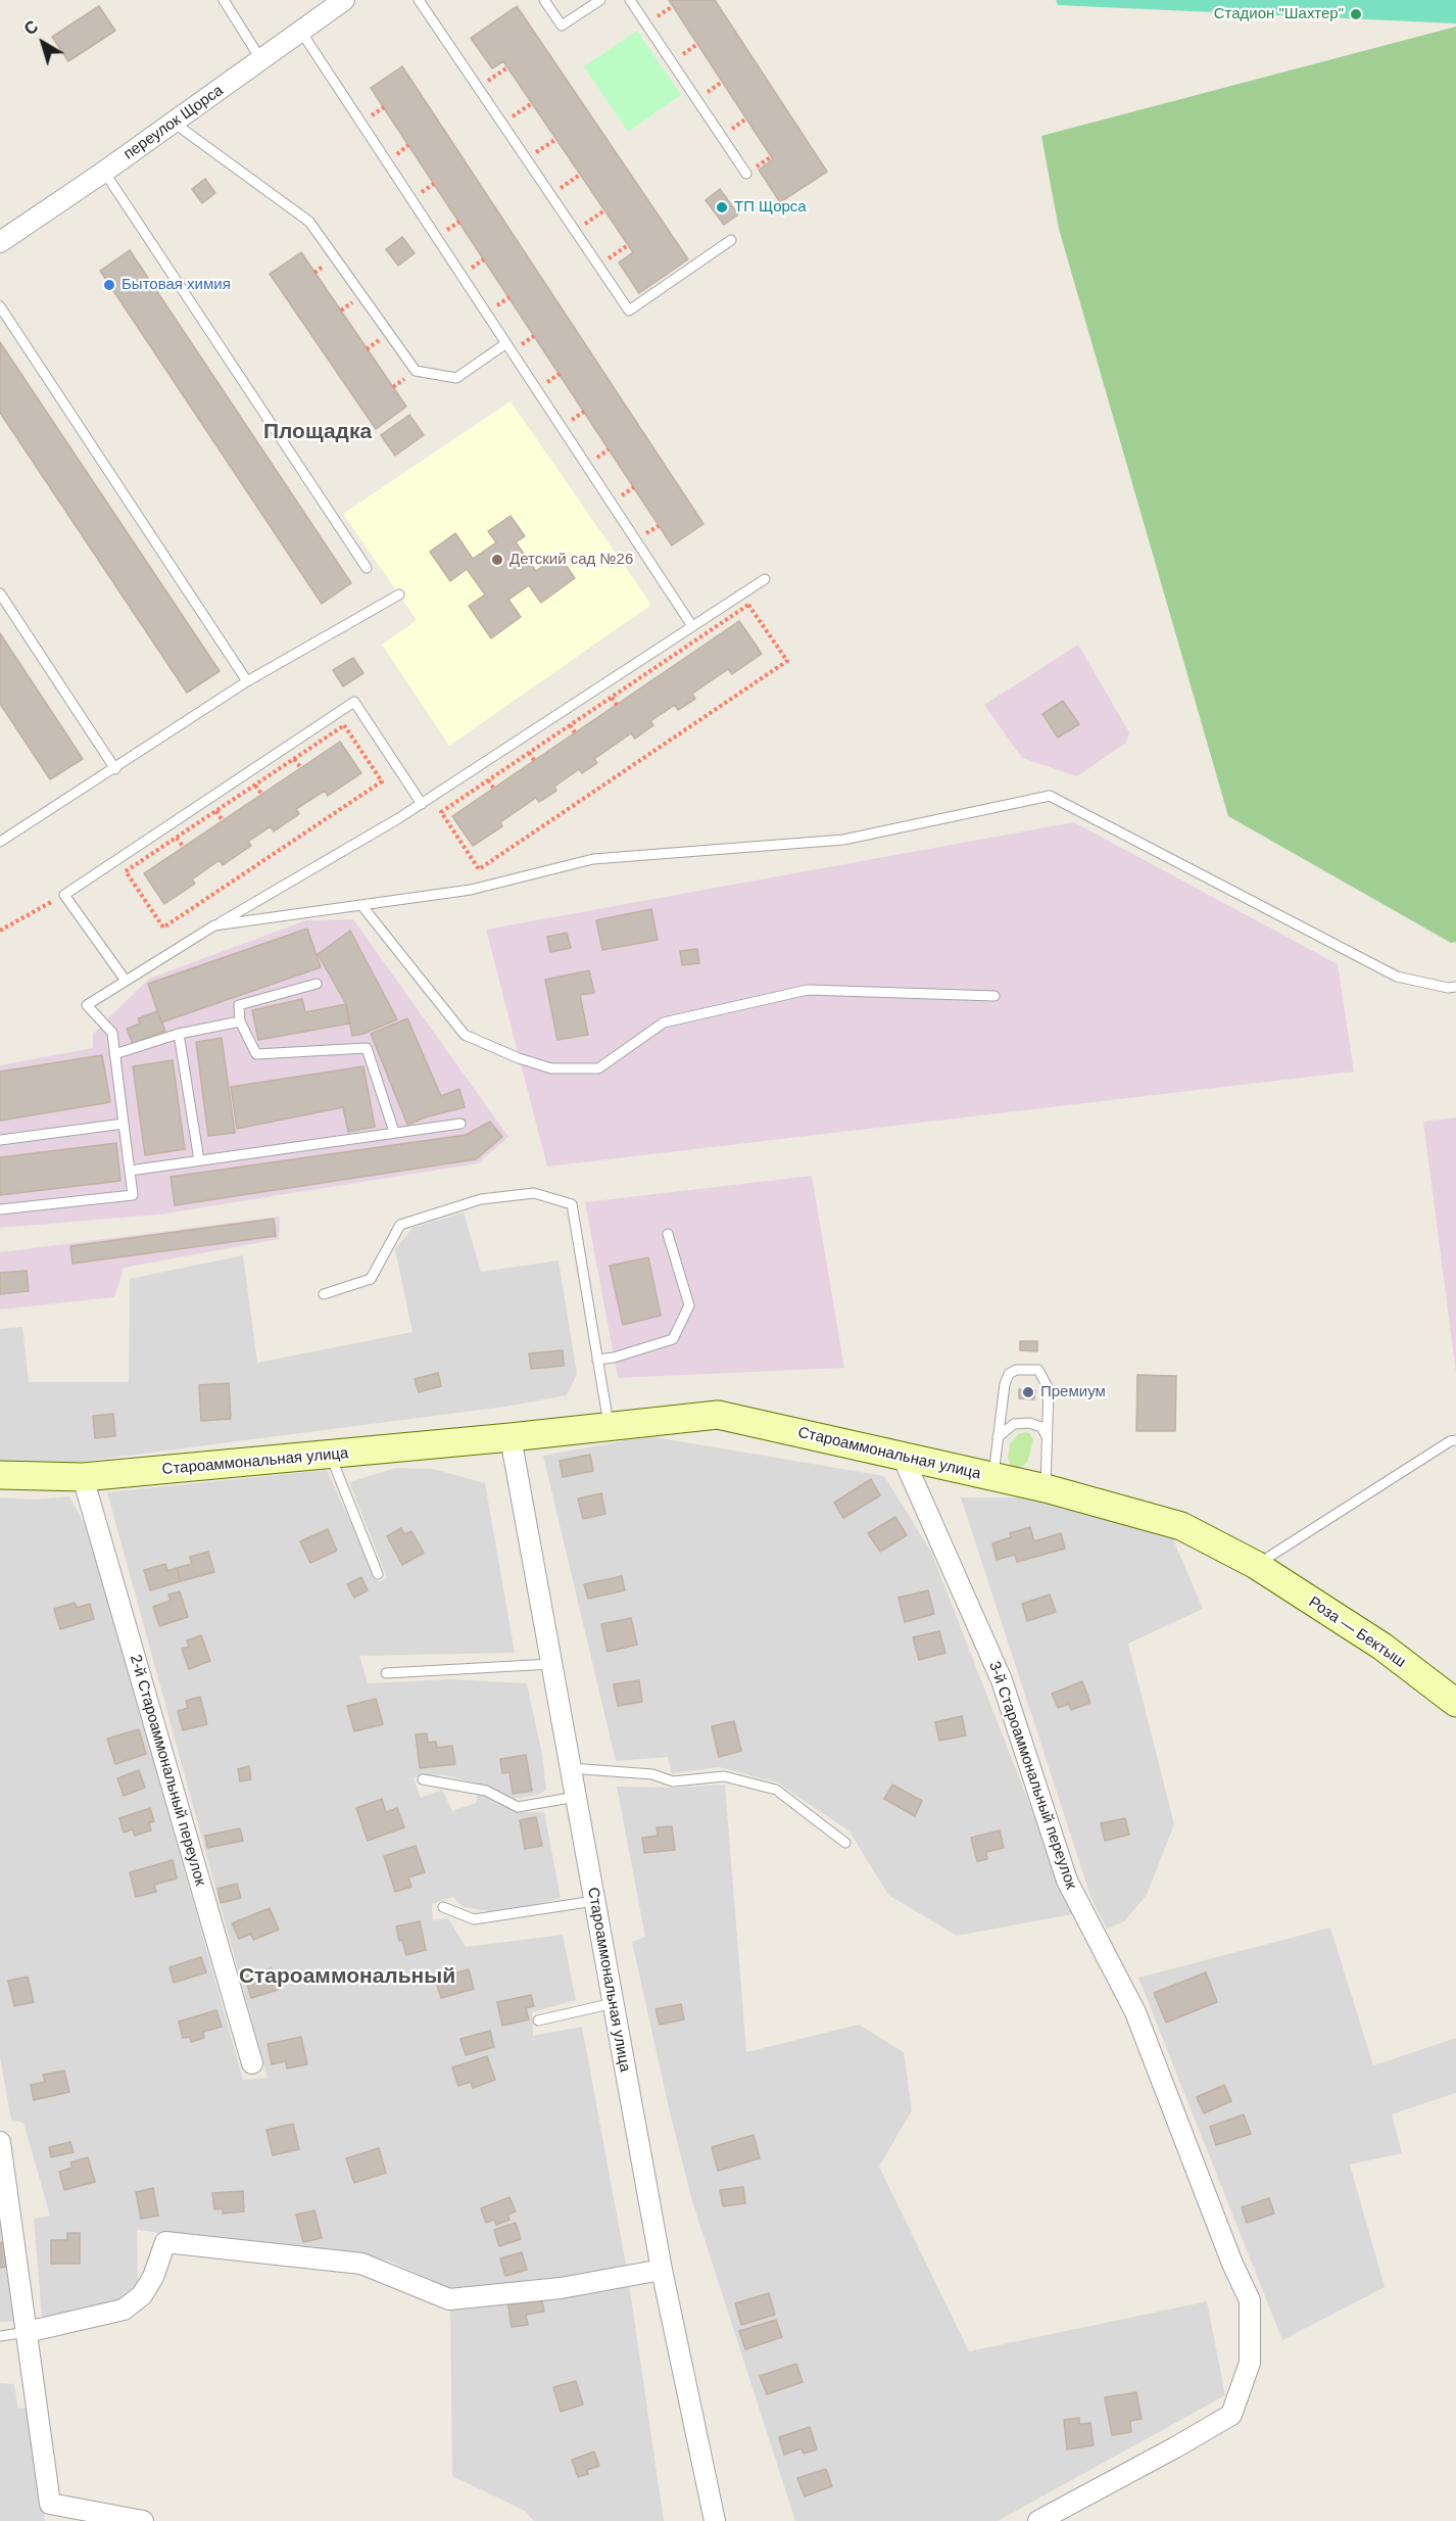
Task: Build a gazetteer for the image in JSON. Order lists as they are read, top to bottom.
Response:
{
  "streets": {
    "street": [
      "переулок Щорса",
      "Староаммональная улица",
      "Роза — Бектыш",
      "2-й Староаммональный переулок",
      "3-й Староаммональный переулок"
    ]
  },
  "crossings": [
    ["Староаммональная улица", "Роза — Бектыш"],
    ["Староаммональная улица", "2-й Староаммональный переулок"],
    ["Староаммональная улица", "3-й Староаммональный переулок"]
  ],
  "districts": ["Площадка", "Староаммональный"],
  "places": [
    "Стадион \"Шахтер\"",
    "ТП Щорса",
    "Бытовая химия",
    "Детский сад №26",
    "Премиум"
  ],
  "north": "top left"
}
